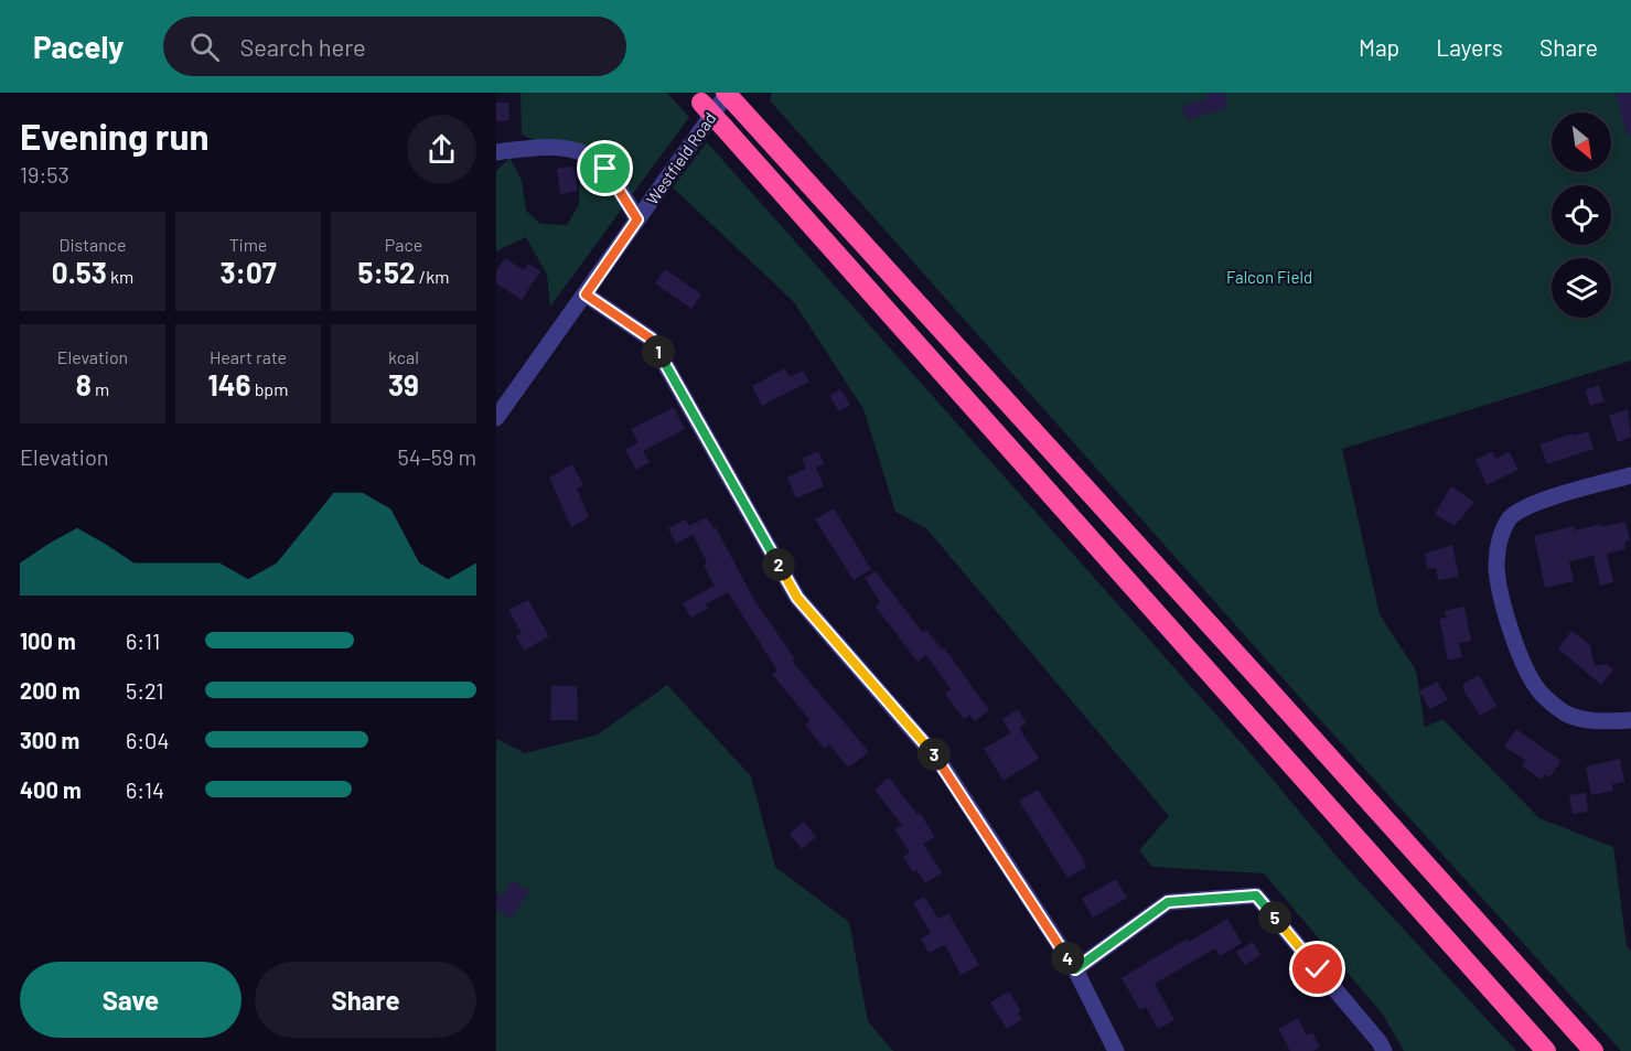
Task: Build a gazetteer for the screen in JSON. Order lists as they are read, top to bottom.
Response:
{
  "streets": {
    "street": ["Westfield Road"]
  },
  "parks": ["Falcon Field"],
  "north": "bottom right",
  "page": {
    "header": "Pacely",
    "search": "Search here",
    "nav": ["Map", "Layers", "Share"],
    "heading": ["Evening run", "19:53"],
    "stats": [
      ["Distance", "0.53 km"],
      ["Time", "3:07"],
      ["Pace", "5:52 /km"],
      ["Elevation", "8 m"],
      ["Heart rate", "146 bpm"],
      ["kcal", "39"]
    ],
    "pins": [
      "1",
      "2",
      "3",
      "5",
      "4"
    ],
    "chart": ["Elevation", "54–59 m"],
    "list": [
      {
        "name": "100 m",
        "note": "6:11"
      },
      {
        "name": "200 m",
        "note": "5:21"
      },
      {
        "name": "300 m",
        "note": "6:04"
      },
      {
        "name": "400 m",
        "note": "6:14"
      }
    ],
    "buttons": ["Save", "Share"]
  }
}
